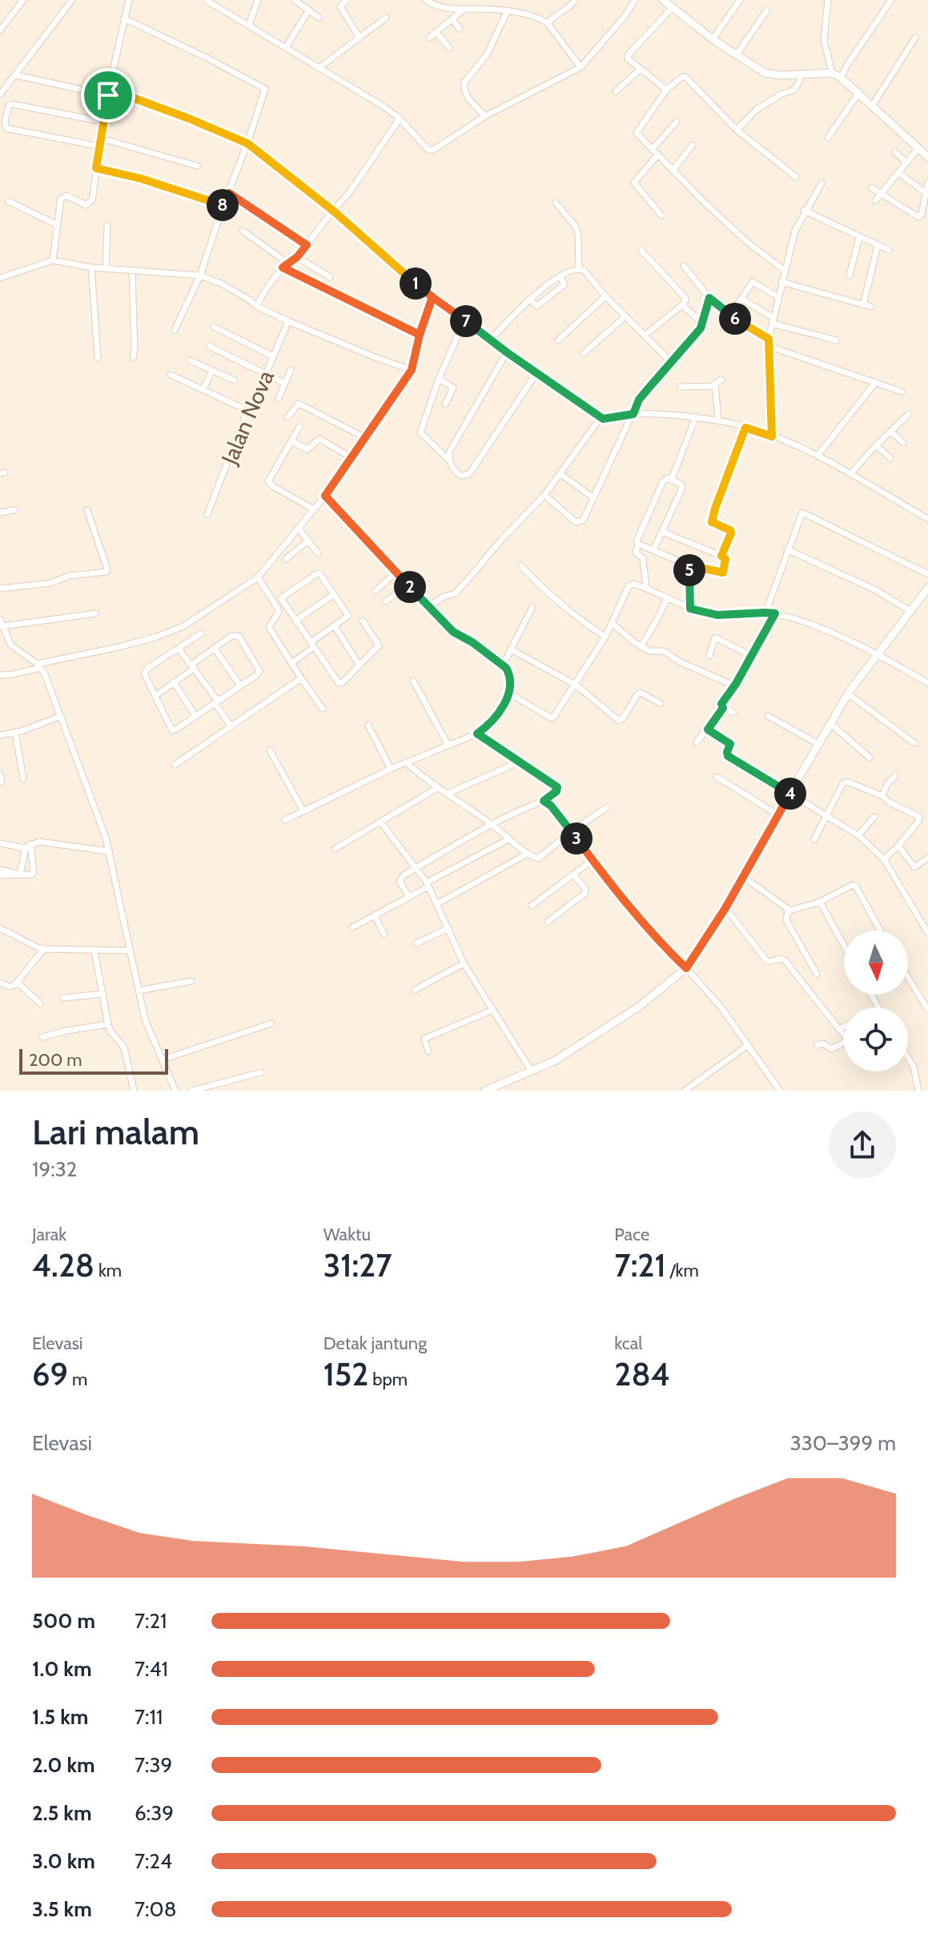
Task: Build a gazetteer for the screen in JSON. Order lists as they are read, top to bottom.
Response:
{
  "streets": {
    "street": ["Jalan Nova"]
  },
  "scale_bar": "200 m",
  "north": "bottom",
  "page": {
    "pins": [
      "8",
      "1",
      "6",
      "7",
      "5",
      "2",
      "4",
      "3"
    ],
    "scale": "200 m",
    "heading": ["Lari malam", "19:32"],
    "stats": [
      ["Jarak", "4.28 km"],
      ["Waktu", "31:27"],
      ["Pace", "7:21 /km"],
      ["Elevasi", "69 m"],
      ["Detak jantung", "152 bpm"],
      ["kcal", "284"]
    ],
    "chart": ["Elevasi", "330–399 m"],
    "list": [
      {
        "name": "500 m",
        "note": "7:21"
      },
      {
        "name": "1.0 km",
        "note": "7:41"
      },
      {
        "name": "1.5 km",
        "note": "7:11"
      },
      {
        "name": "2.0 km",
        "note": "7:39"
      },
      {
        "name": "2.5 km",
        "note": "6:39"
      },
      {
        "name": "3.0 km",
        "note": "7:24"
      },
      {
        "name": "3.5 km",
        "note": "7:08"
      }
    ]
  }
}
